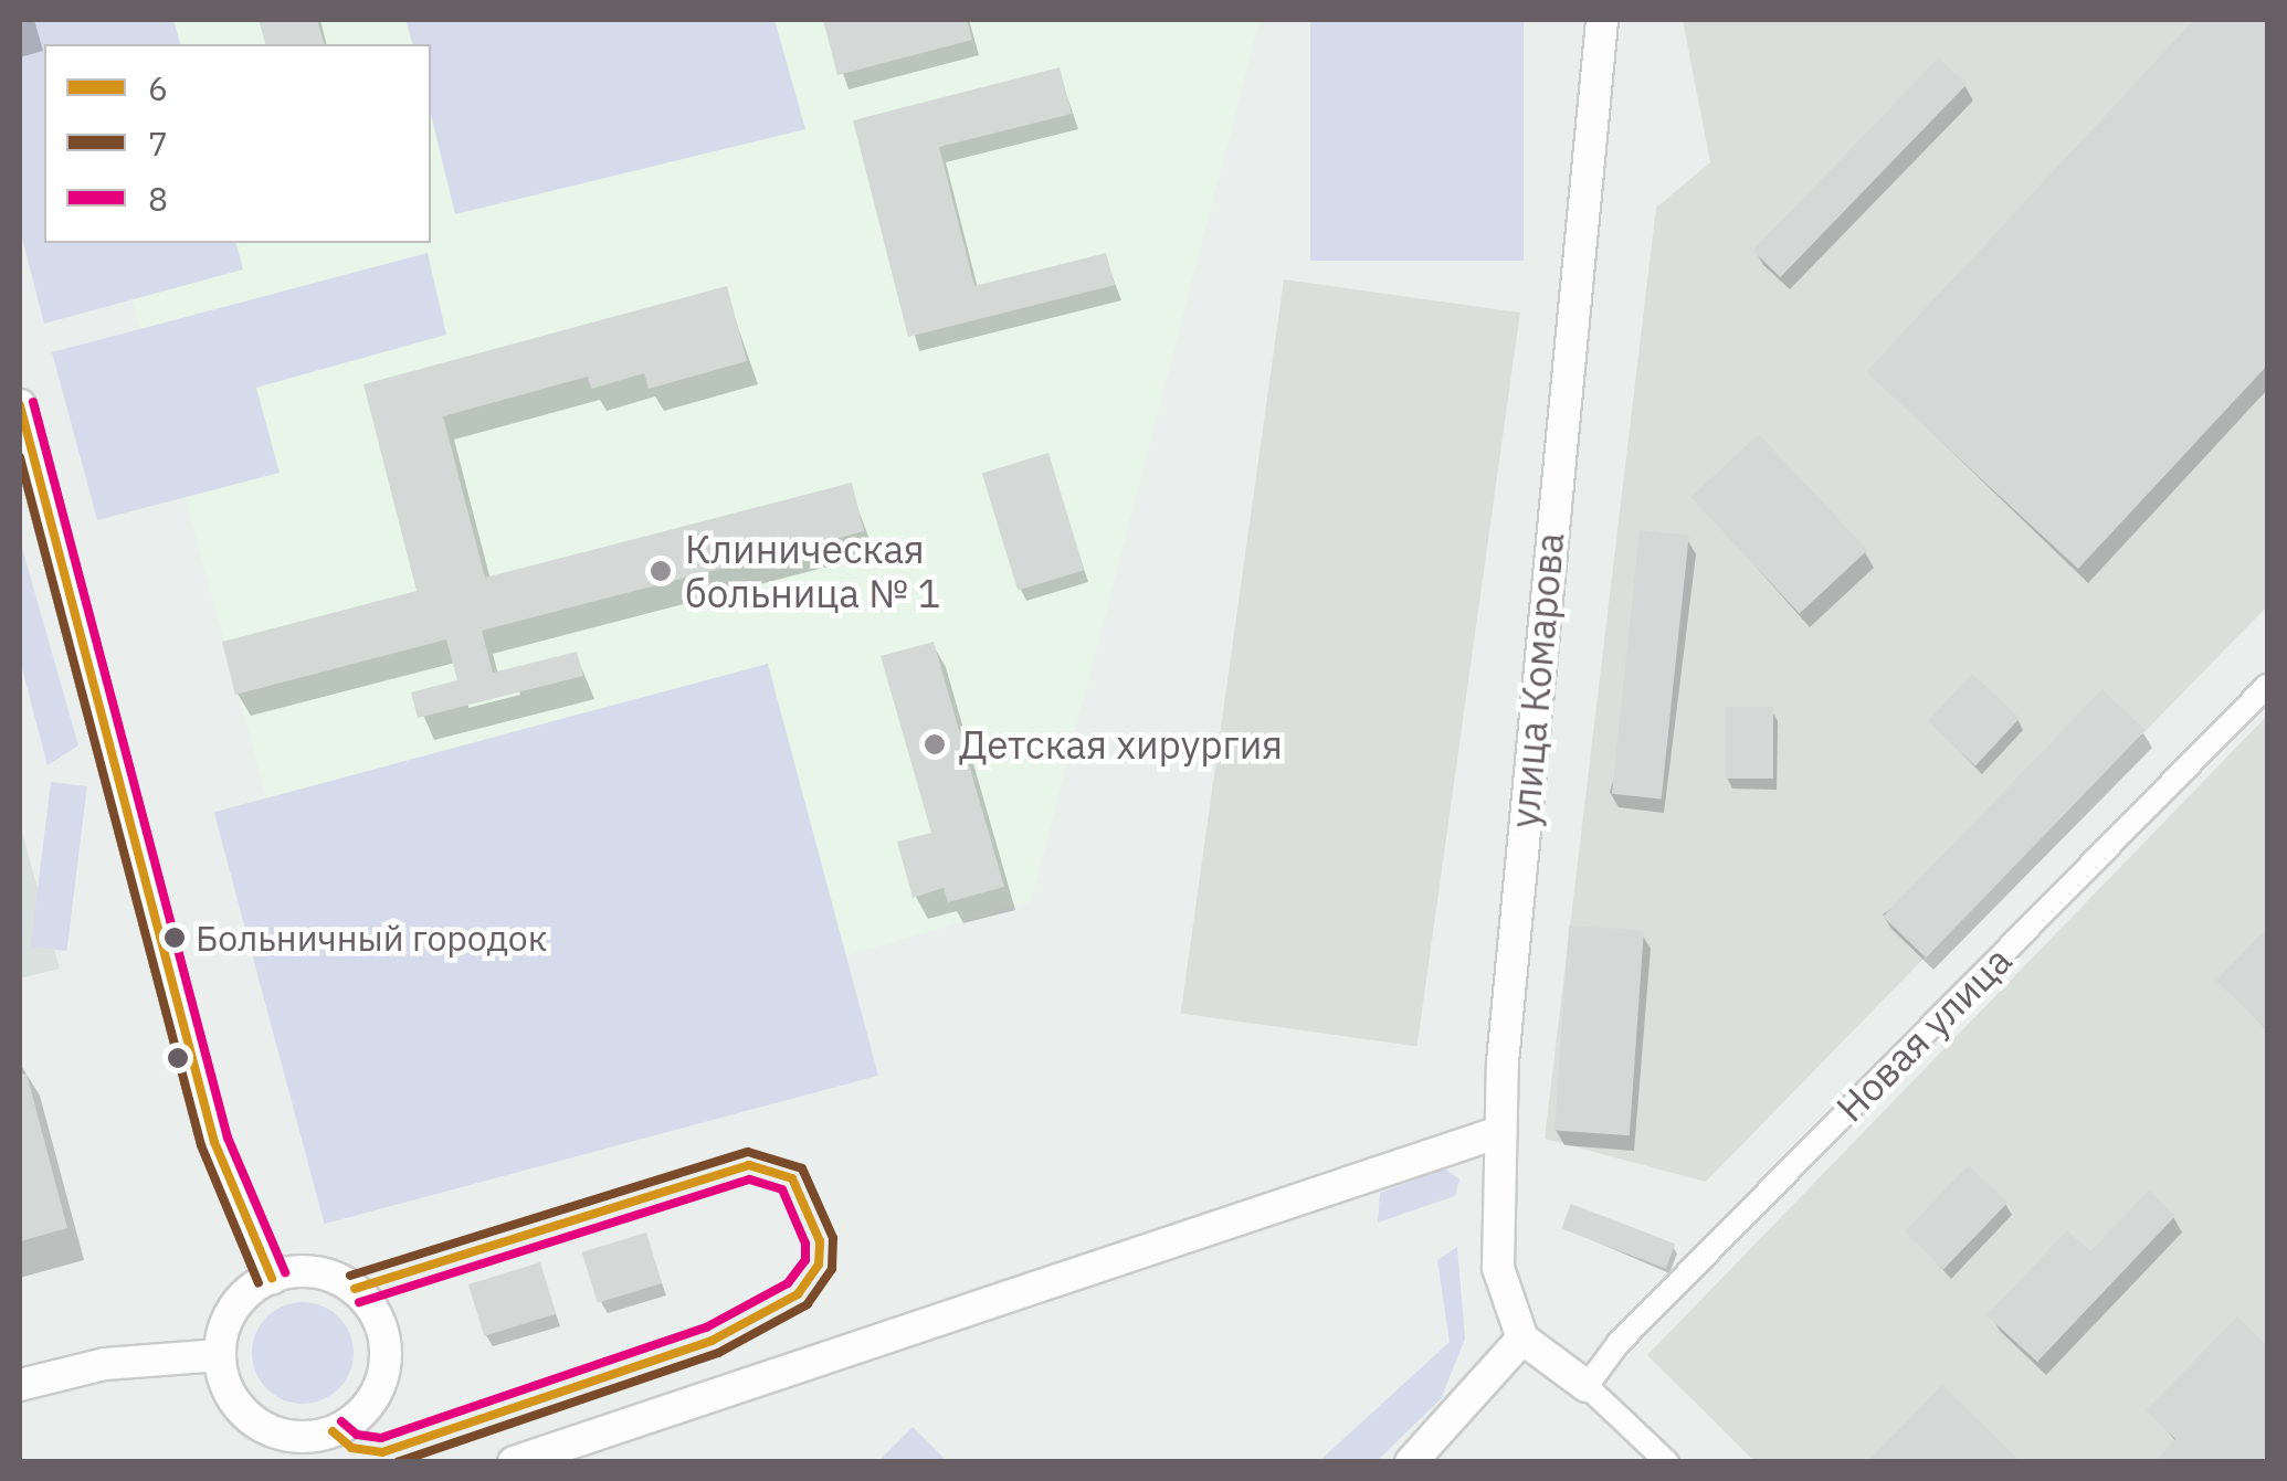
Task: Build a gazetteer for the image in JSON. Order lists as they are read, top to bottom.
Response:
{
  "streets": {
    "street": ["улица Комарова", "Новая улица"]
  },
  "places": ["Клиническая больница № 1", "Детская хирургия", "Больничный городок"],
  "lines": ["transit line 8", "transit line 6", "transit line 7"],
  "legend": ["6", "7", "8"]
}
